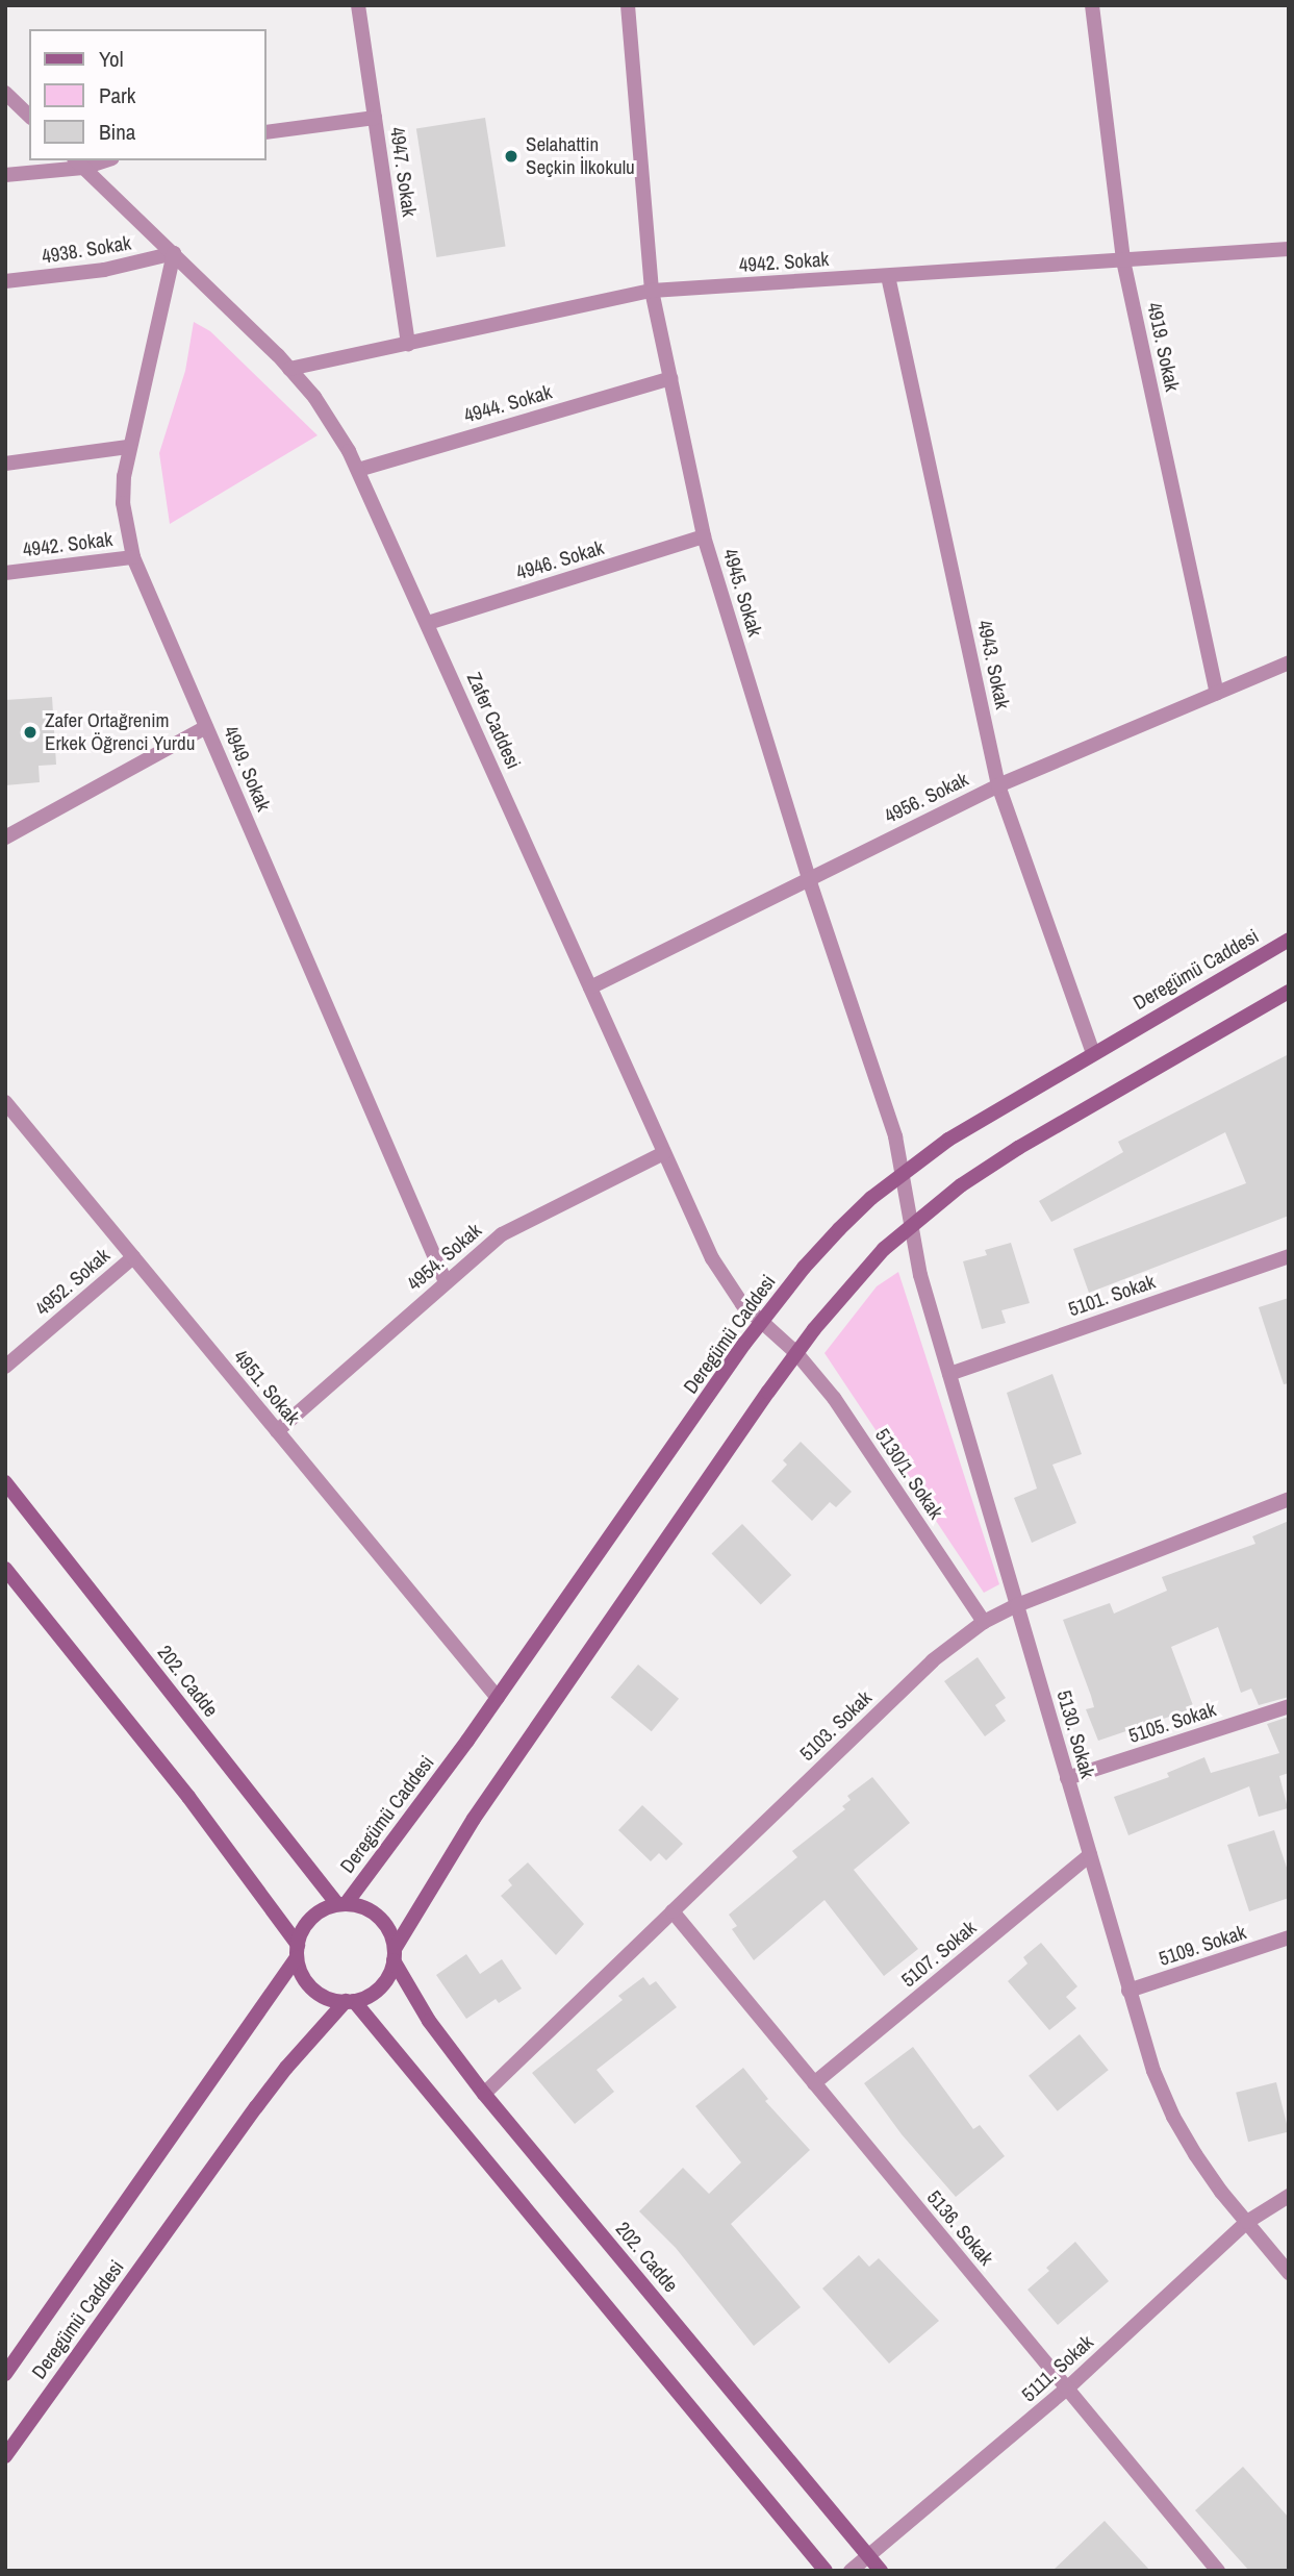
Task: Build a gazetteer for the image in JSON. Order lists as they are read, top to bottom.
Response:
{
  "streets": {
    "main road": ["Deregümü Caddesi", "202. Cadde"],
    "street": [
      "4947. Sokak",
      "4938. Sokak",
      "4942. Sokak",
      "4919. Sokak",
      "4944. Sokak",
      "4946. Sokak",
      "4945. Sokak",
      "4943. Sokak",
      "Zafer Caddesi",
      "4949. Sokak",
      "4956. Sokak",
      "4954. Sokak",
      "4952. Sokak",
      "5101. Sokak",
      "4951. Sokak",
      "5130/1. Sokak",
      "5105. Sokak",
      "5103. Sokak",
      "5130. Sokak",
      "5109. Sokak",
      "5107. Sokak",
      "5136. Sokak",
      "5111. Sokak"
    ]
  },
  "crossings": [
    ["4947. Sokak", "4942. Sokak"],
    ["4938. Sokak", "Zafer Caddesi"],
    ["4938. Sokak", "4949. Sokak"],
    ["4942. Sokak", "4919. Sokak"],
    ["4942. Sokak", "4945. Sokak"],
    ["4942. Sokak", "4943. Sokak"],
    ["4942. Sokak", "Zafer Caddesi"],
    ["4942. Sokak", "4949. Sokak"],
    ["4919. Sokak", "4956. Sokak"],
    ["4944. Sokak", "4945. Sokak"],
    ["4944. Sokak", "Zafer Caddesi"],
    ["4946. Sokak", "4945. Sokak"],
    ["4946. Sokak", "Zafer Caddesi"],
    ["4945. Sokak", "4956. Sokak"],
    ["4945. Sokak", "Deregümü Caddesi"],
    ["4945. Sokak", "5130. Sokak"],
    ["4943. Sokak", "4956. Sokak"],
    ["4943. Sokak", "Deregümü Caddesi"],
    ["Zafer Caddesi", "4949. Sokak"],
    ["Zafer Caddesi", "4956. Sokak"],
    ["Zafer Caddesi", "Deregümü Caddesi"],
    ["Zafer Caddesi", "4954. Sokak"],
    ["Zafer Caddesi", "5130/1. Sokak"],
    ["4949. Sokak", "4954. Sokak"],
    ["Deregümü Caddesi", "4951. Sokak"],
    ["Deregümü Caddesi", "202. Cadde"],
    ["Deregümü Caddesi", "5130. Sokak"],
    ["4954. Sokak", "4951. Sokak"],
    ["4952. Sokak", "4951. Sokak"],
    ["5101. Sokak", "5130. Sokak"],
    ["5130/1. Sokak", "5103. Sokak"],
    ["202. Cadde", "5103. Sokak"],
    ["202. Cadde", "5111. Sokak"],
    ["5105. Sokak", "5130. Sokak"],
    ["5103. Sokak", "5130. Sokak"],
    ["5103. Sokak", "5136. Sokak"],
    ["5130. Sokak", "5109. Sokak"],
    ["5130. Sokak", "5107. Sokak"],
    ["5130. Sokak", "5111. Sokak"],
    ["5107. Sokak", "5136. Sokak"],
    ["5136. Sokak", "5111. Sokak"]
  ],
  "places": ["Selahattin Seçkin İlkokulu", "Zafer Ortağrenim Erkek Öğrenci Yurdu"],
  "legend": ["Yol", "Park", "Bina"]
}
